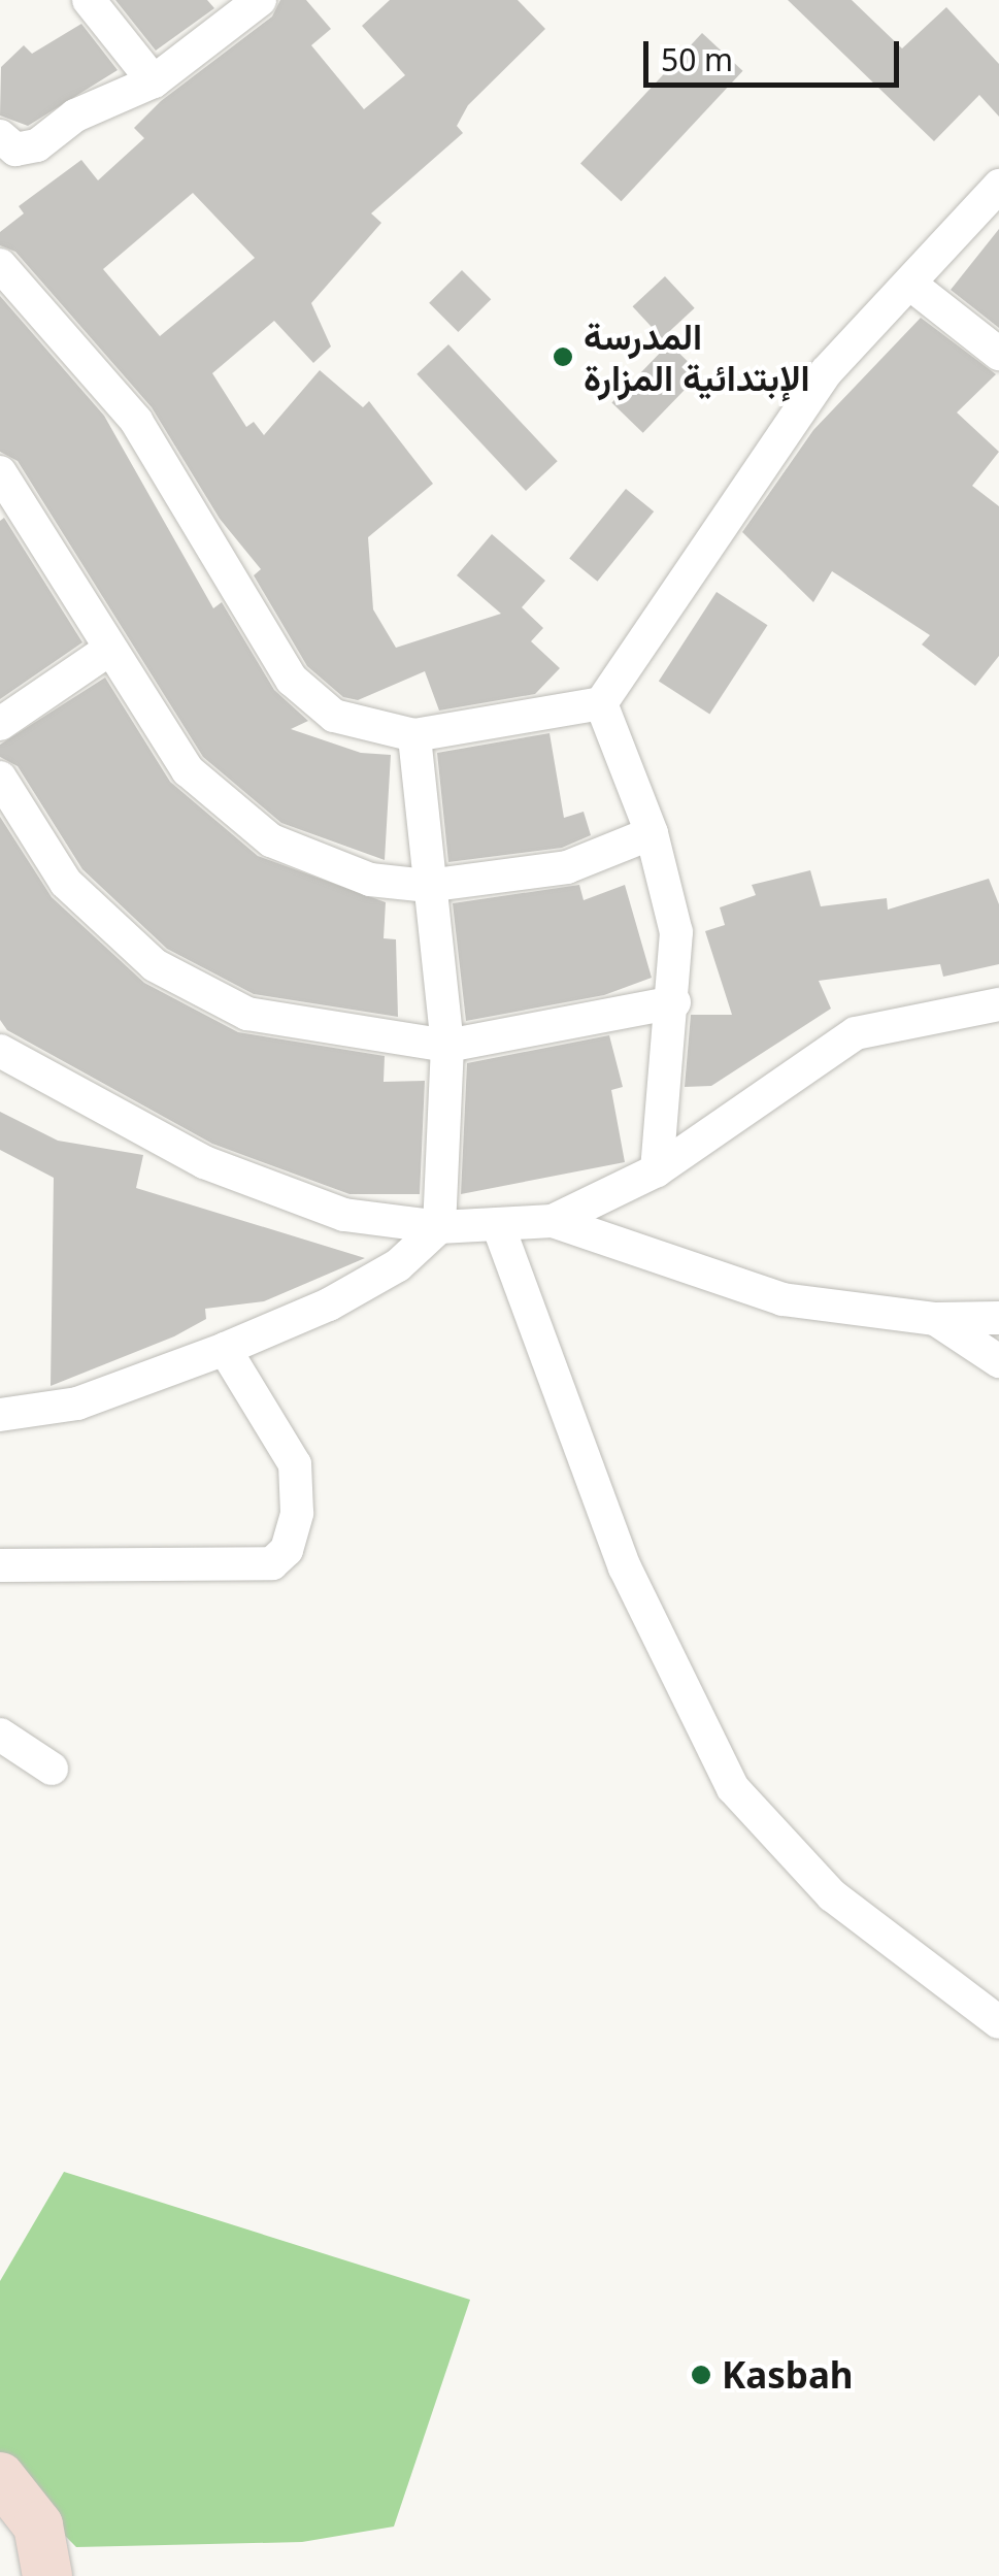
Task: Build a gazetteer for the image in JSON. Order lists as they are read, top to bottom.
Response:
{
  "places": ["المدرسة الإبتدائية المزارة", "Kasbah"],
  "scale_bar": "50 m"
}
